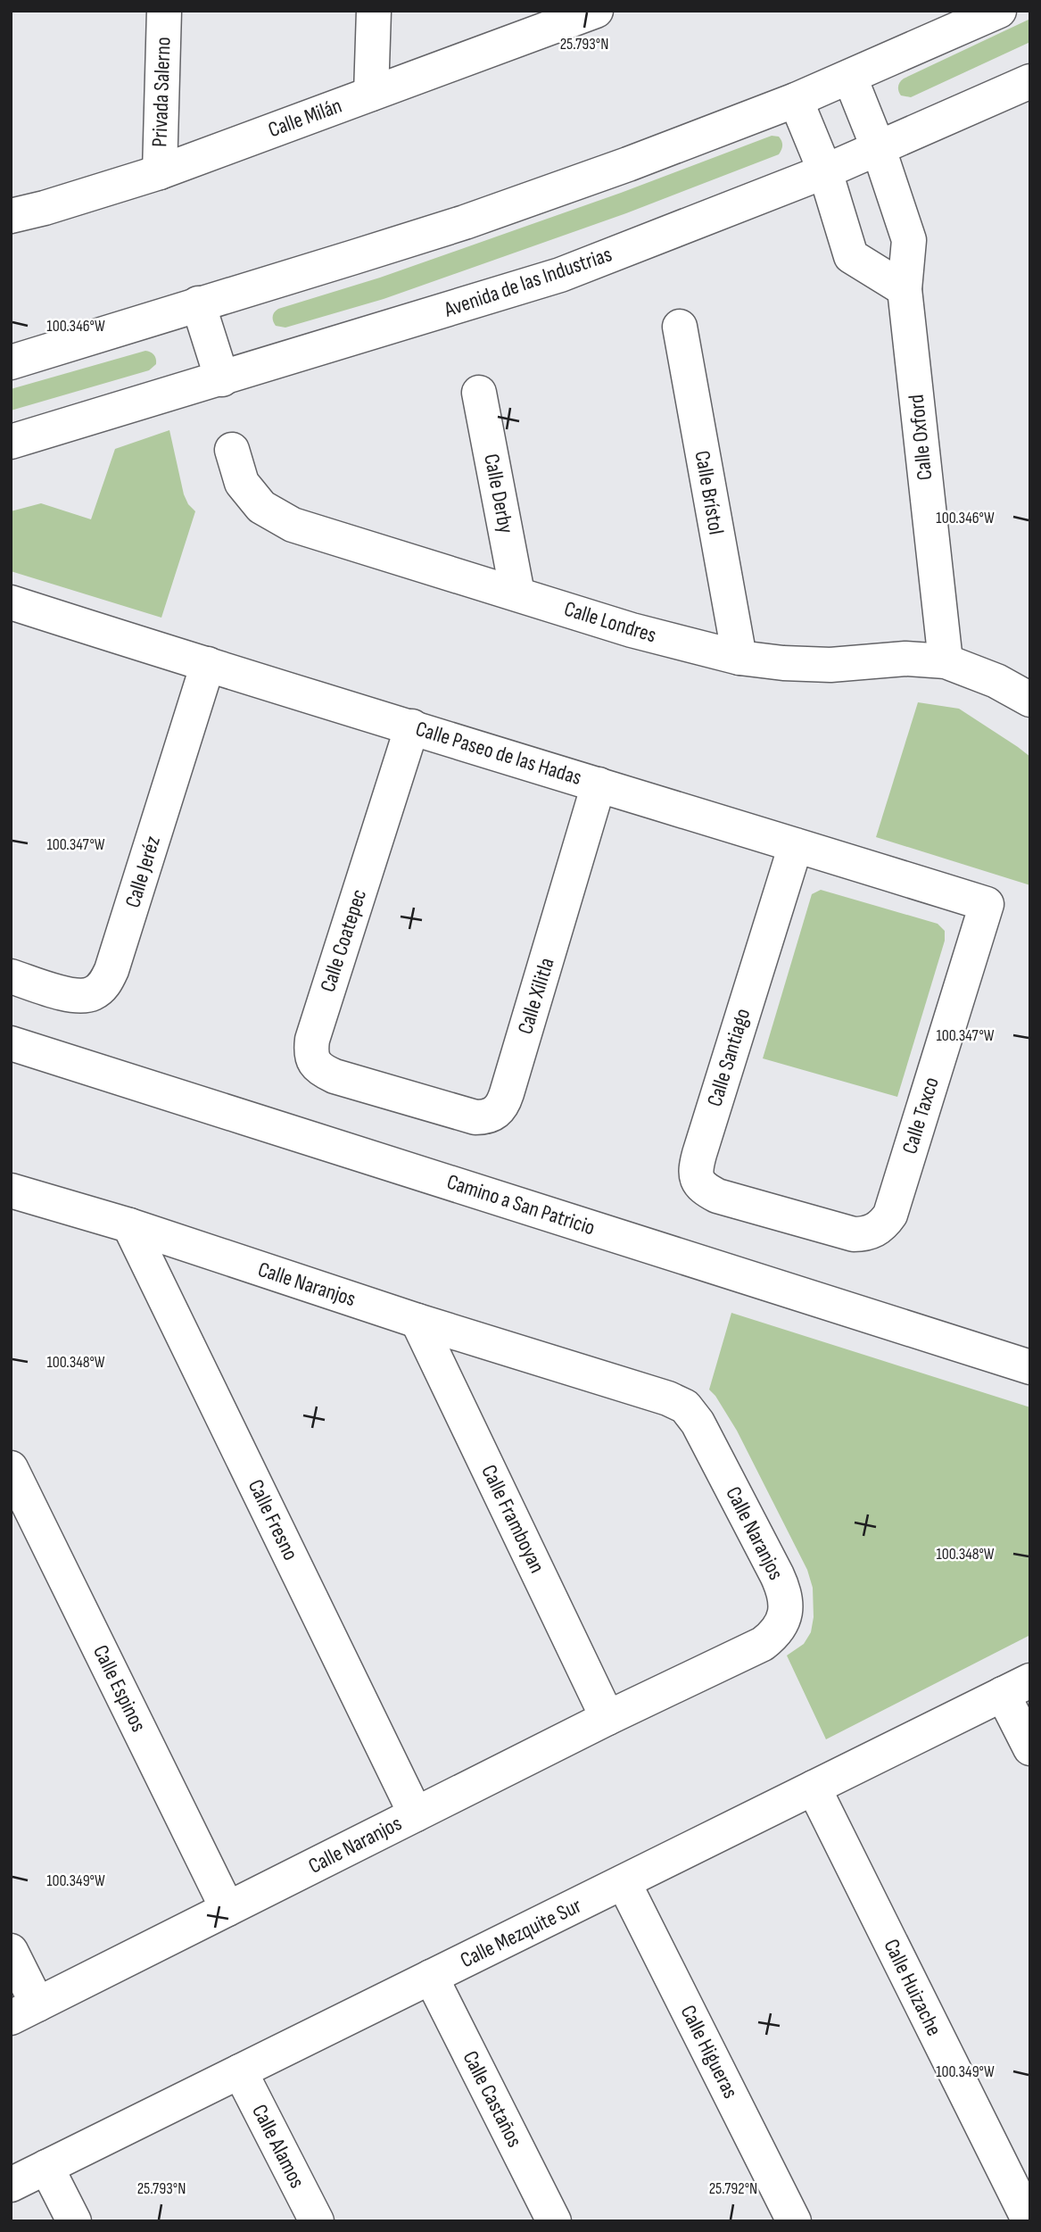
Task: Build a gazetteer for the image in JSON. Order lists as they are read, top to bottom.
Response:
{
  "streets": {
    "street": [
      "Privada Salerno",
      "Calle Milán",
      "Avenida de las Industrias",
      "Calle Oxford",
      "Calle Brístol",
      "Calle Derby",
      "Calle Londres",
      "Calle Paseo de las Hadas",
      "Calle Jeréz",
      "Calle Coatepec",
      "Calle Xilitla",
      "Calle Santiago",
      "Calle Taxco",
      "Camino a San Patricio",
      "Calle Naranjos",
      "Calle Framboyan",
      "Calle Fresno",
      "Calle Espinos",
      "Calle Mezquite Sur",
      "Calle Huizache",
      "Calle Higueras",
      "Calle Castaños",
      "Calle Alamos"
    ]
  },
  "crossings": [
    ["Privada Salerno", "Calle Milán"],
    ["Avenida de las Industrias", "Calle Oxford"],
    ["Calle Oxford", "Calle Londres"],
    ["Calle Brístol", "Calle Londres"],
    ["Calle Derby", "Calle Londres"],
    ["Calle Paseo de las Hadas", "Calle Jeréz"],
    ["Calle Paseo de las Hadas", "Calle Coatepec"],
    ["Calle Paseo de las Hadas", "Calle Xilitla"],
    ["Calle Paseo de las Hadas", "Calle Santiago"],
    ["Calle Paseo de las Hadas", "Calle Taxco"],
    ["Calle Coatepec", "Calle Xilitla"],
    ["Calle Santiago", "Calle Taxco"],
    ["Calle Naranjos", "Calle Framboyan"],
    ["Calle Naranjos", "Calle Fresno"],
    ["Calle Naranjos", "Calle Espinos"],
    ["Calle Mezquite Sur", "Calle Huizache"],
    ["Calle Mezquite Sur", "Calle Higueras"],
    ["Calle Mezquite Sur", "Calle Castaños"],
    ["Calle Mezquite Sur", "Calle Alamos"]
  ],
  "coordinates": [
    "25.793°N",
    "100.346°W",
    "100.347°W",
    "100.348°W",
    "100.349°W",
    "25.792°N"
  ]
}
